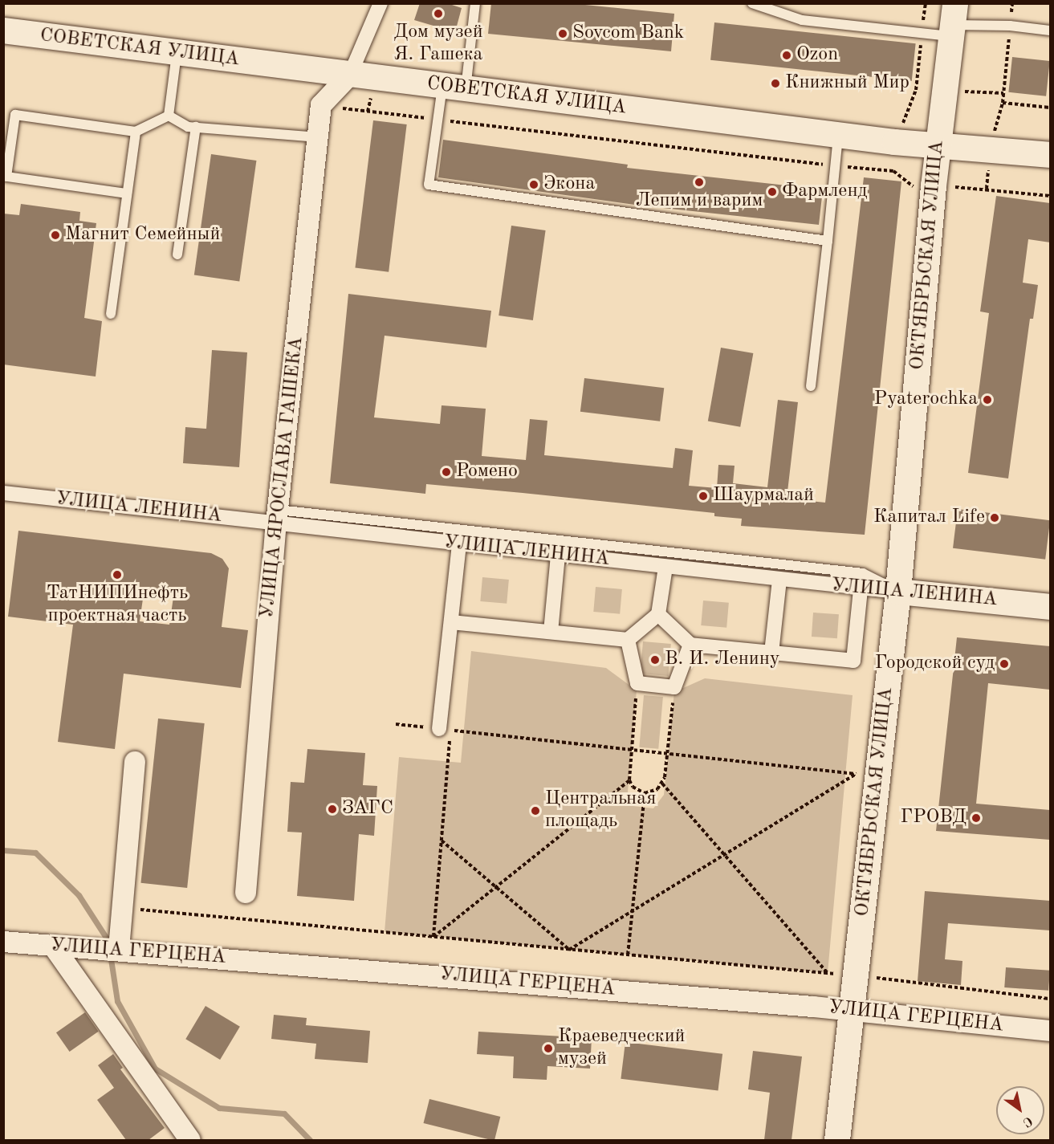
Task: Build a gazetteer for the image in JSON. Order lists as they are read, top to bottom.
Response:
{
  "streets": {
    "street": [
      "СОВЕТСКАЯ УЛИЦА",
      "ОКТЯБРЬСКАЯ УЛИЦА",
      "УЛИЦА ЯРОСЛАВА ГАШЕКА",
      "УЛИЦА ЛЕНИНА",
      "УЛИЦА ГЕРЦЕНА"
    ]
  },
  "crossings": [
    ["СОВЕТСКАЯ УЛИЦА", "ОКТЯБРЬСКАЯ УЛИЦА"],
    ["ОКТЯБРЬСКАЯ УЛИЦА", "УЛИЦА ЛЕНИНА"],
    ["ОКТЯБРЬСКАЯ УЛИЦА", "УЛИЦА ГЕРЦЕНА"],
    ["УЛИЦА ЯРОСЛАВА ГАШЕКА", "УЛИЦА ЛЕНИНА"]
  ],
  "places": [
    "Дом музей Я. Гашека",
    "Sovcom Bank",
    "Ozon",
    "Книжный Мир",
    "Лепим и варим",
    "Экона",
    "Фармленд",
    "Магнит Семейный",
    "Pyaterochka",
    "Ромено",
    "Шаурмалай",
    "Капитал Life",
    "ТатНИПИнефть проектная часть",
    "В. И. Ленину",
    "Городской суд",
    "ЗАГС",
    "Центральная площадь",
    "ГРОВД",
    "Краеведческий музей"
  ],
  "north": "bottom right"
}
